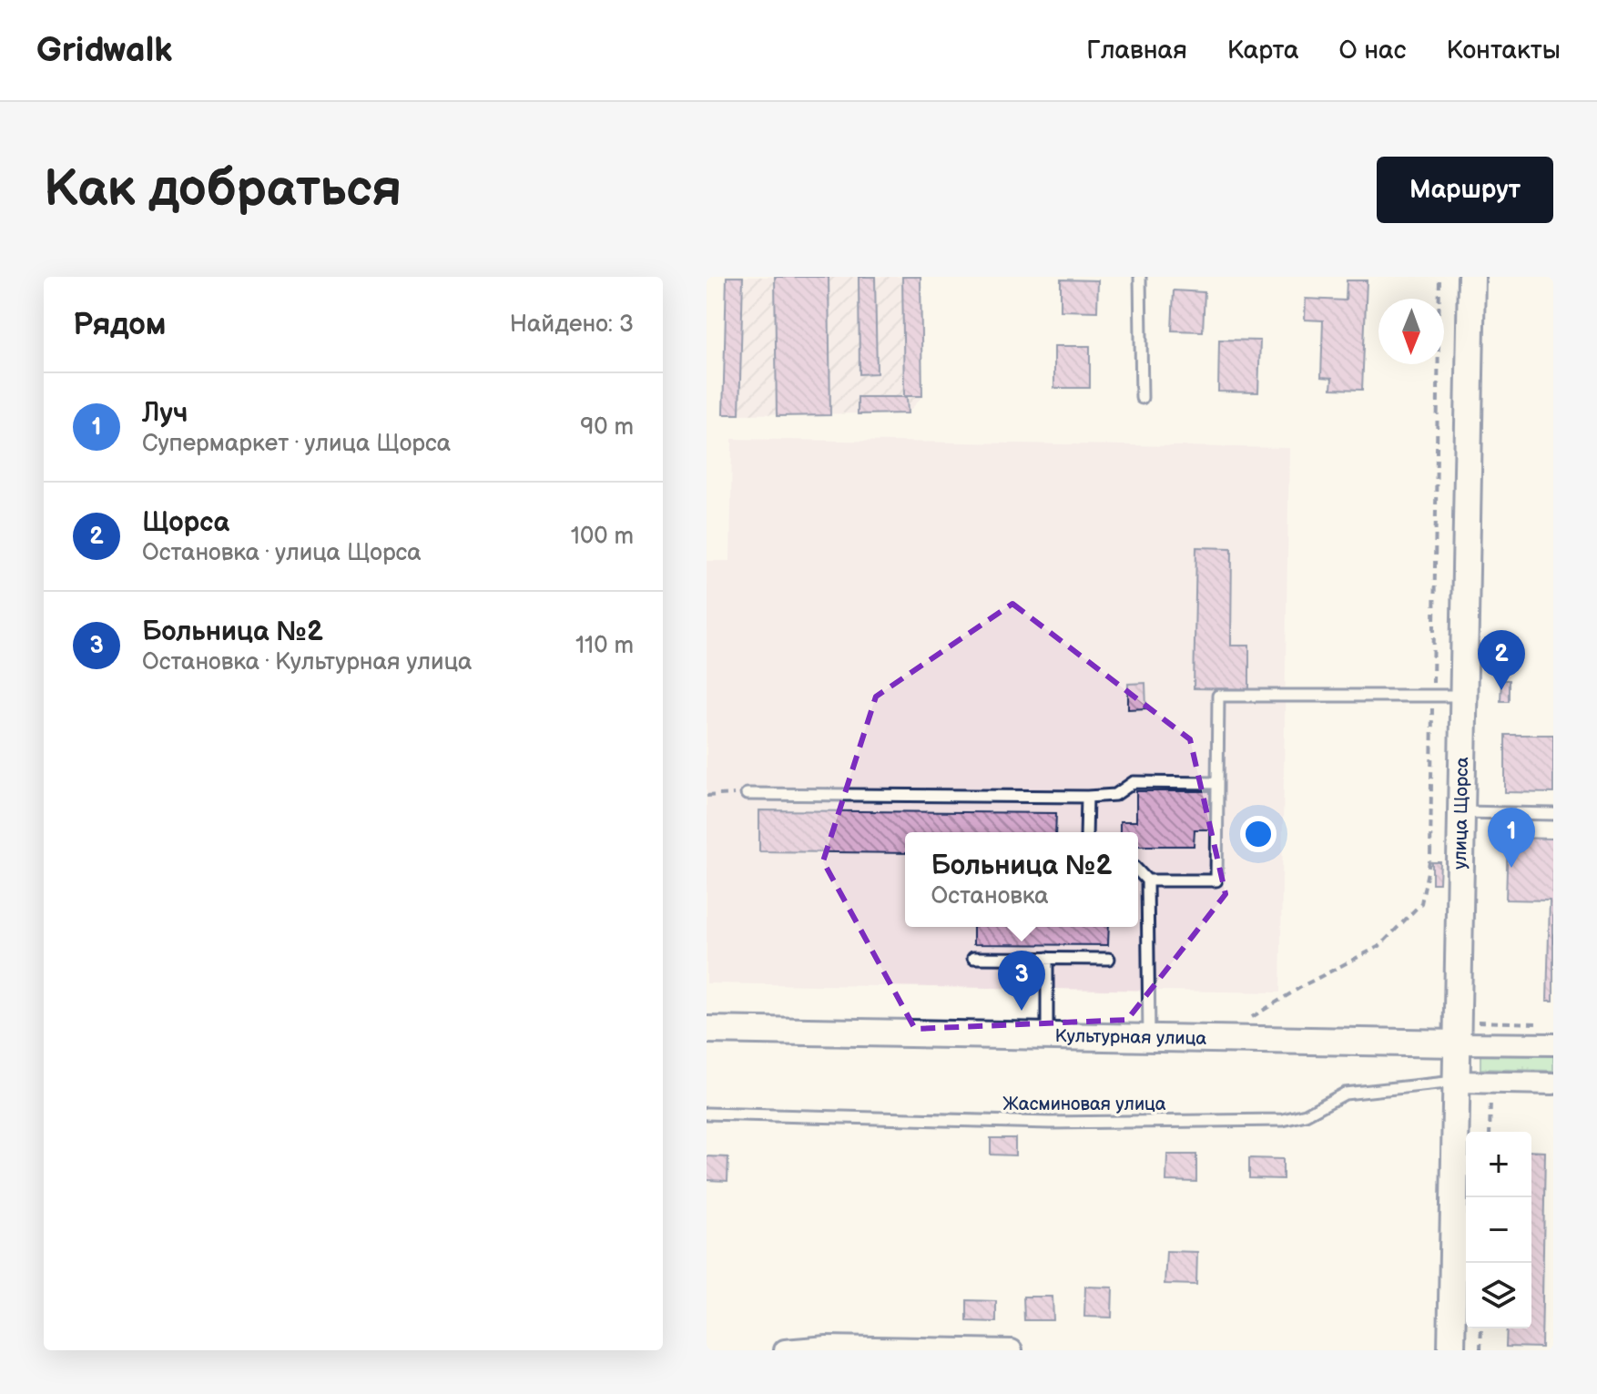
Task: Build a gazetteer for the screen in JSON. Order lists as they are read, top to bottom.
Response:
{
  "streets": {
    "street": ["улица Щорса", "Культурная улица"],
    "lane": ["Жасминовая улица"]
  },
  "crossings": [
    ["улица Щорса", "Культурная улица"],
    ["улица Щорса", "Жасминовая улица"]
  ],
  "north": "bottom",
  "page": {
    "header": "Gridwalk",
    "nav": [
      "Главная",
      "Карта",
      "О нас",
      "Контакты"
    ],
    "buttons": "Маршрут",
    "title": "Как добраться",
    "heading": ["Рядом", "Найдено: 3"],
    "list": [
      {
        "mark": "1",
        "name": "Луч",
        "note": "Супермаркет · улица Щорса",
        "value": "90 m"
      },
      {
        "mark": "2",
        "name": "Щорса",
        "note": "Остановка · улица Щорса",
        "value": "100 m"
      },
      {
        "mark": "3",
        "name": "Больница №2",
        "note": "Остановка · Культурная улица",
        "value": "110 m"
      }
    ],
    "pins": ["2", "1", "3"],
    "popup": ["Больница №2", "Остановка"],
    "map_buttons": ["+", "−"]
  }
}
